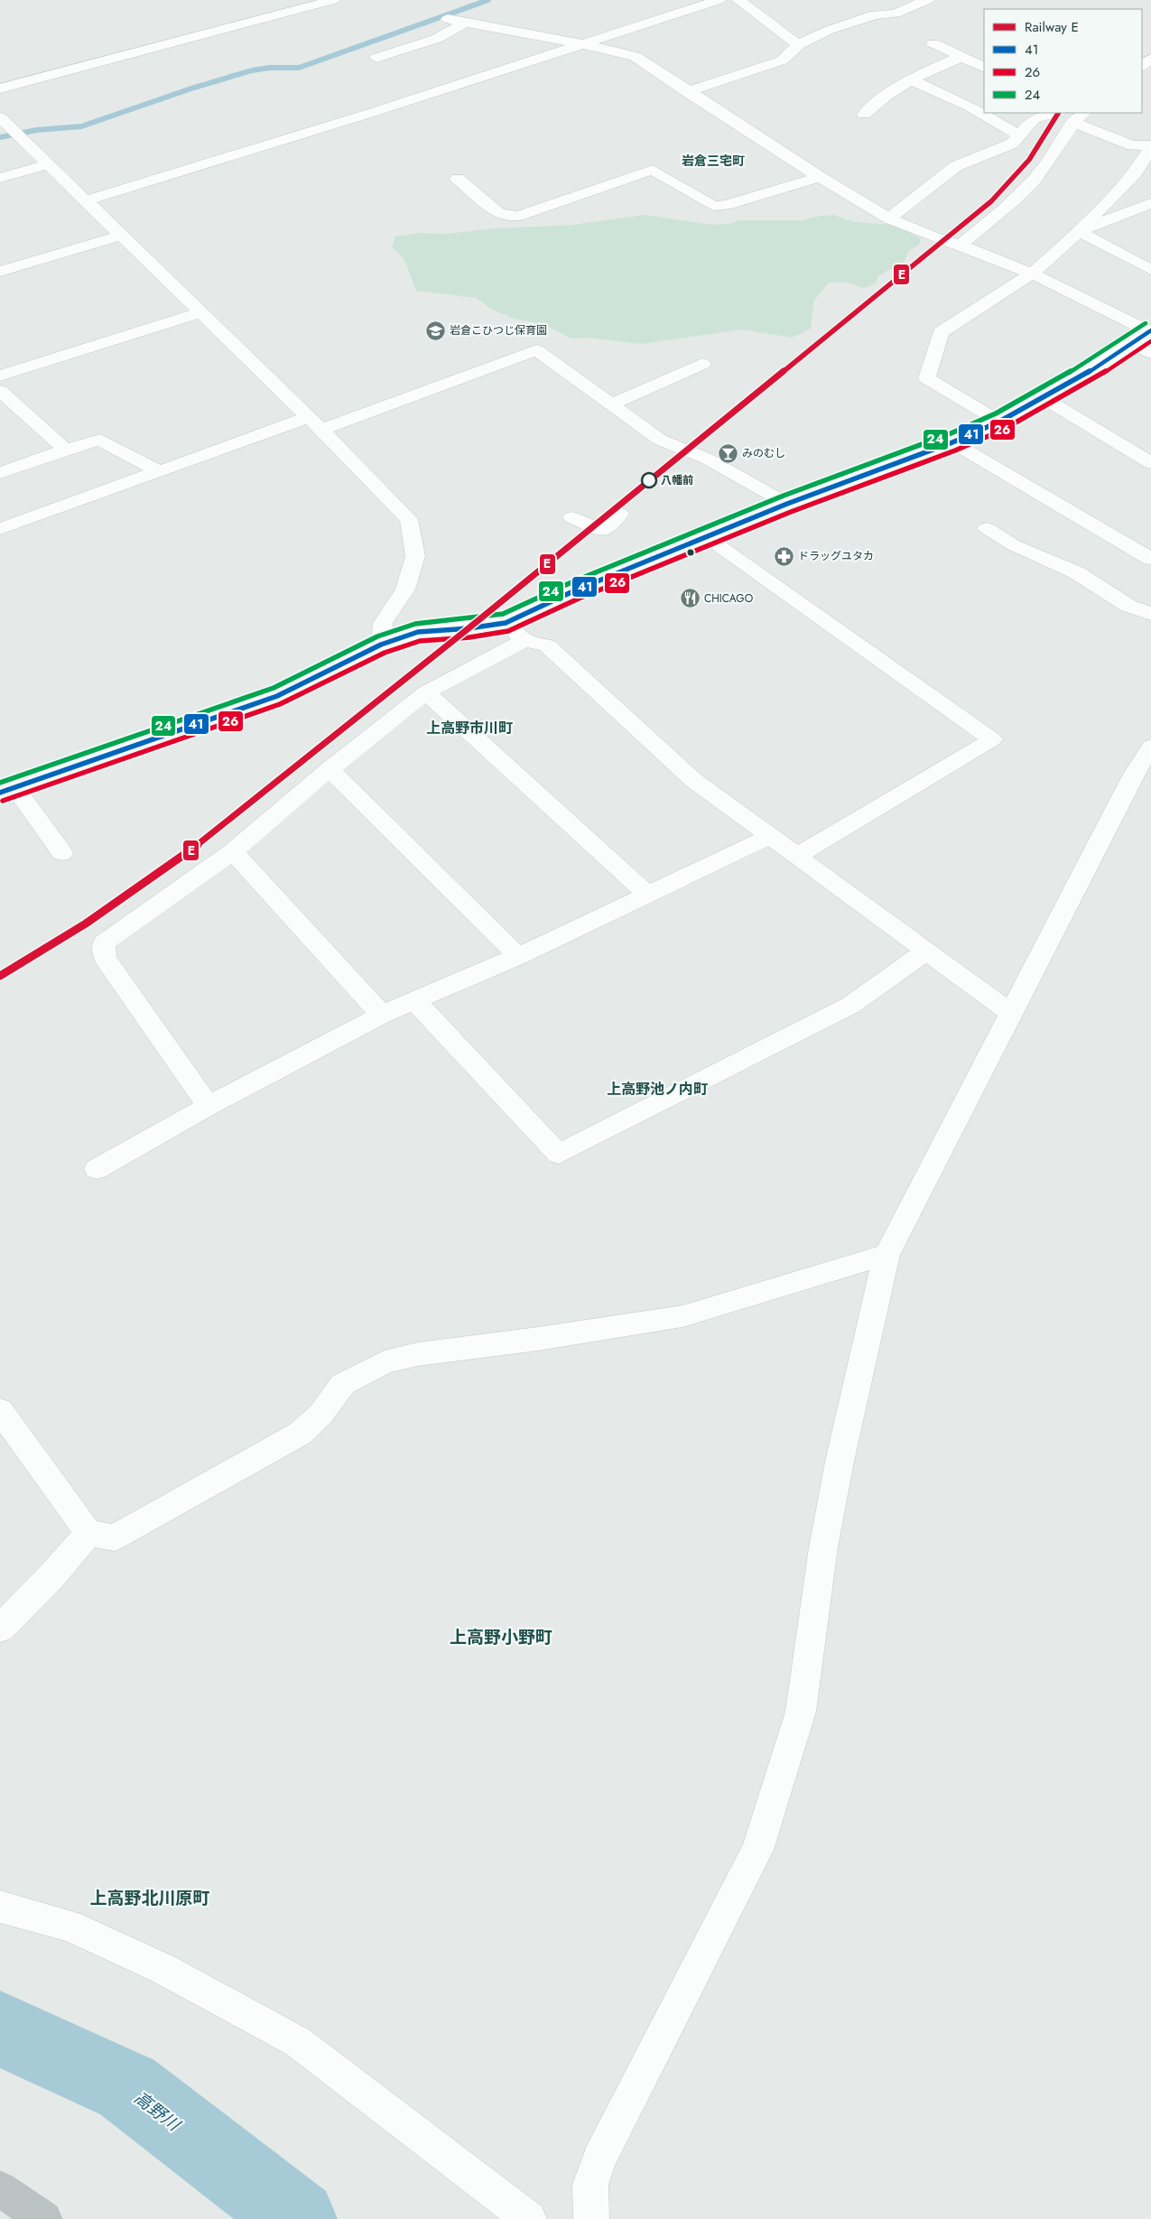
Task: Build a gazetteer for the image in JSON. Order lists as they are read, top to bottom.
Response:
{
  "districts": [
    "岩倉三宅町",
    "上高野市川町",
    "上高野池ノ内町",
    "上高野小野町",
    "上高野北川原町"
  ],
  "water": ["高野川"],
  "places": {
    "school or university": ["岩倉こひつじ保育園"],
    "bar": ["みのむし"],
    "other": ["八幡前"],
    "pharmacy": ["ドラッグユタカ"],
    "restaurant": ["CHICAGO"]
  },
  "lines": [
    "rail line E",
    "transit line 24",
    "transit line 41",
    "transit line 26"
  ],
  "legend": [
    "Railway E",
    "41",
    "26",
    "24"
  ]
}
